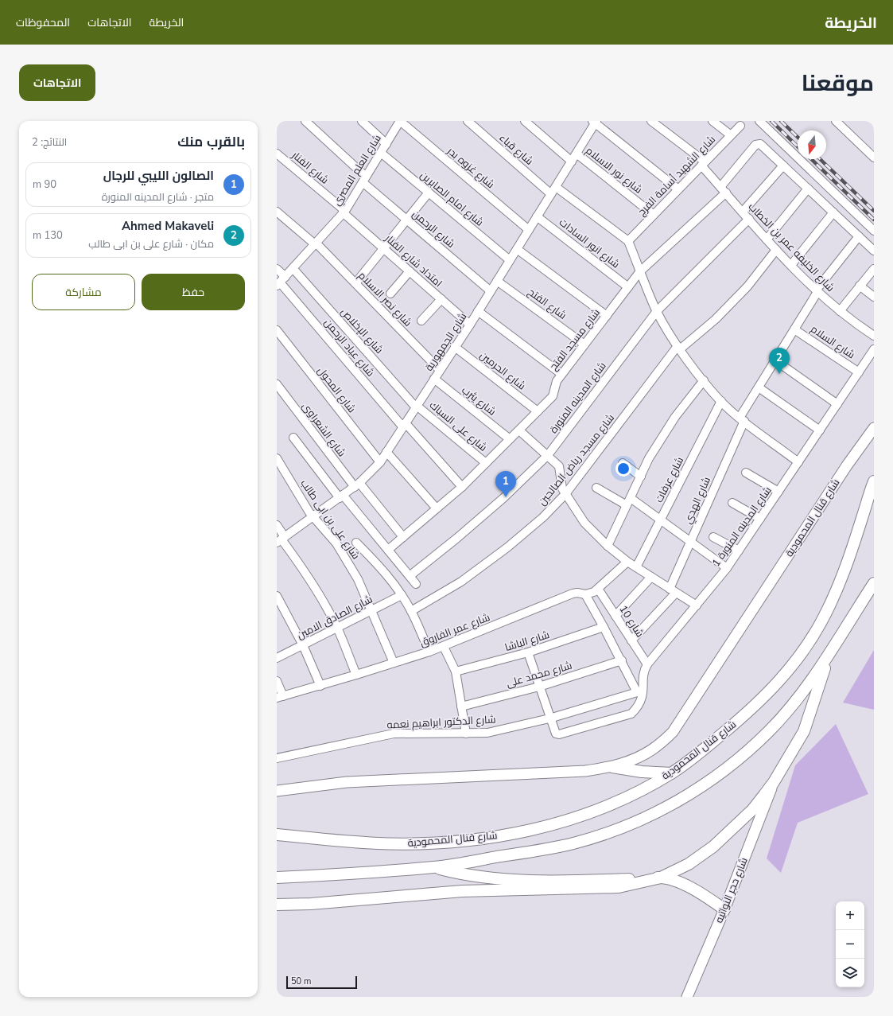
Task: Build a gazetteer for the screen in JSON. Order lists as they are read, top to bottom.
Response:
{
  "streets": {
    "main road": ["شارع قنال المحمودية"],
    "street": [
      "شارع قباء",
      "شارع الفنار",
      "شارع غزوه بدر",
      "شارع العلم المصري",
      "شارع نور الاسلام",
      "شارع الشهيد أسامة الفرج",
      "شارع امام الصابرين",
      "شارع الرحمن",
      "شارع انور السادات",
      "شارع الخليفه عمر بن الخطاب",
      "امتداد شارع الفنار",
      "شارع نصر الاسلام",
      "شارع الفتح",
      "شارع الإخلاص",
      "شارع مسجد الفتح",
      "شارع الجمهورية",
      "شارع السلام",
      "شارع عباد الرحمن",
      "شارع الحرمين",
      "شارع المحول",
      "شارع المدينه المنورة",
      "شارع يثرب",
      "شارع على السباك",
      "شارع الشعراوى",
      "شارع مسجد رياض الصالحين",
      "شارع عرفات",
      "شارع الهدي",
      "شارع على بن ابى طالب",
      "شارع المدينه المنورة 1",
      "شارع الصادق الامين",
      "شارع 10",
      "شارع عمر الفاروق",
      "شارع الباشا",
      "شارع محمد على",
      "شارع الدكتور ابراهيم نعمه",
      "شارع حجر النواتيه"
    ]
  },
  "crossings": [
    ["شارع قباء", "شارع الشهيد أسامة الفرج"],
    ["شارع قباء", "شارع الجمهورية"],
    ["شارع الفنار", "شارع العلم المصري"],
    ["شارع الفنار", "امتداد شارع الفنار"],
    ["شارع غزوه بدر", "شارع العلم المصري"],
    ["شارع غزوه بدر", "شارع الجمهورية"],
    ["شارع العلم المصري", "شارع امام الصابرين"],
    ["شارع العلم المصري", "شارع الرحمن"],
    ["شارع العلم المصري", "امتداد شارع الفنار"],
    ["شارع العلم المصري", "شارع نصر الاسلام"],
    ["شارع العلم المصري", "شارع الإخلاص"],
    ["شارع العلم المصري", "شارع عباد الرحمن"],
    ["شارع نور الاسلام", "شارع الشهيد أسامة الفرج"],
    ["شارع نور الاسلام", "شارع الجمهورية"],
    ["شارع الشهيد أسامة الفرج", "شارع الخليفه عمر بن الخطاب"],
    ["شارع امام الصابرين", "شارع الجمهورية"],
    ["شارع الرحمن", "شارع الجمهورية"],
    ["شارع انور السادات", "شارع مسجد الفتح"],
    ["شارع انور السادات", "شارع الجمهورية"],
    ["شارع الخليفه عمر بن الخطاب", "شارع مسجد الفتح"],
    ["شارع الخليفه عمر بن الخطاب", "شارع المدينه المنورة"],
    ["شارع الخليفه عمر بن الخطاب", "شارع مسجد رياض الصالحين"],
    ["شارع الخليفه عمر بن الخطاب", "شارع الهدي"],
    ["امتداد شارع الفنار", "شارع الجمهورية"],
    ["شارع نصر الاسلام", "شارع الجمهورية"],
    ["شارع الفتح", "شارع مسجد الفتح"],
    ["شارع الفتح", "شارع الجمهورية"],
    ["شارع الإخلاص", "شارع الجمهورية"],
    ["شارع الإخلاص", "شارع على السباك"],
    ["شارع مسجد الفتح", "شارع عباد الرحمن"],
    ["شارع مسجد الفتح", "شارع الحرمين"],
    ["شارع مسجد الفتح", "شارع يثرب"],
    ["شارع مسجد الفتح", "شارع على السباك"],
    ["شارع مسجد الفتح", "شارع الشعراوى"],
    ["شارع الجمهورية", "شارع عباد الرحمن"],
    ["شارع الجمهورية", "شارع الحرمين"],
    ["شارع الجمهورية", "شارع المحول"],
    ["شارع الجمهورية", "شارع يثرب"],
    ["شارع الجمهورية", "شارع على السباك"],
    ["شارع الجمهورية", "شارع الشعراوى"],
    ["شارع الجمهورية", "شارع على بن ابى طالب"],
    ["شارع السلام", "شارع الهدي"],
    ["شارع السلام", "شارع المدينه المنورة 1"],
    ["شارع الهدي", "شارع 10"],
    ["شارع على بن ابى طالب", "شارع الصادق الامين"],
    ["شارع على بن ابى طالب", "شارع عمر الفاروق"],
    ["شارع المدينه المنورة 1", "شارع 10"],
    ["شارع المدينه المنورة 1", "شارع الدكتور ابراهيم نعمه"],
    ["شارع 10", "شارع عمر الفاروق"]
  ],
  "scale_bar": "50 m",
  "north": "bottom",
  "page": {
    "header": "الخريطة",
    "nav": ["الخريطة", "الاتجاهات", "المحفوظات"],
    "title": "موقعنا",
    "buttons": [
      "الاتجاهات",
      ["حفظ", "مشاركة"]
    ],
    "heading": ["بالقرب منك", "النتائج: 2"],
    "list": [
      {
        "mark": "1",
        "name": "الصالون الليبي للرجال",
        "note": "متجر · شارع المدينه المنورة",
        "value": "90 m"
      },
      {
        "mark": "2",
        "name": "Ahmed Makaveli",
        "note": "مكان · شارع على بن ابى طالب",
        "value": "130 m"
      }
    ],
    "pins": ["2", "1"],
    "map_buttons": ["+", "−"],
    "scale": "50 m"
  }
}
